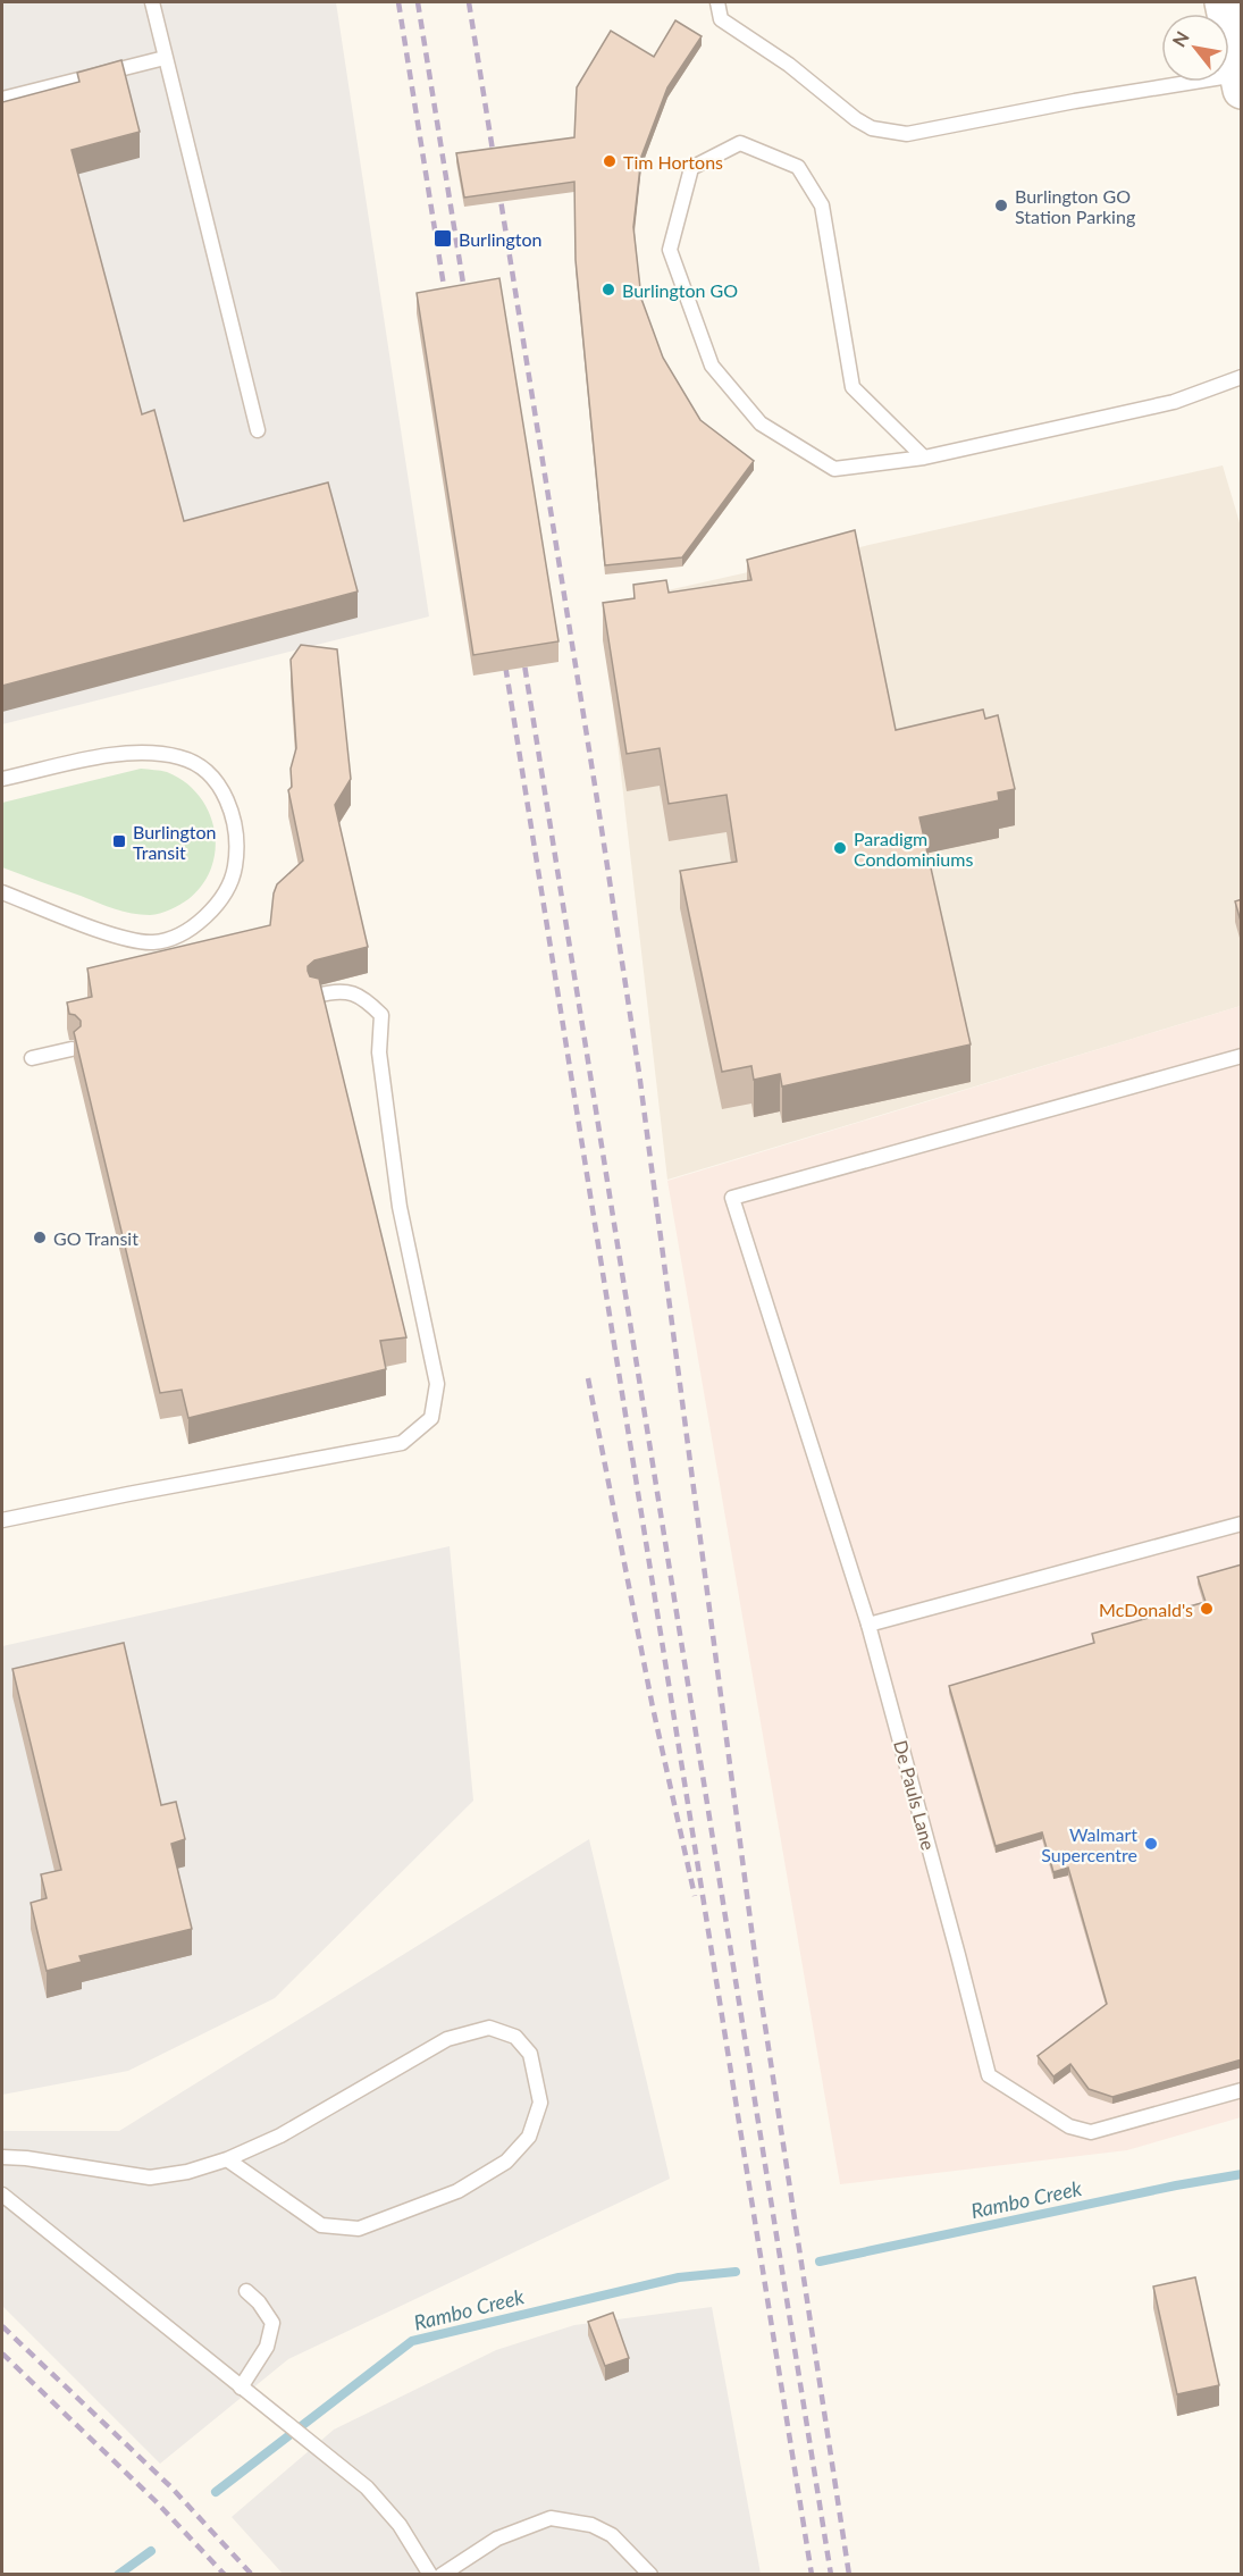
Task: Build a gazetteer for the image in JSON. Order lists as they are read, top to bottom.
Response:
{
  "streets": {
    "lane": ["De Pauls Lane"]
  },
  "water": ["Rambo Creek"],
  "places": {
    "other": [
      "Tim Hortons",
      "Burlington GO Station Parking",
      "Burlington GO",
      "Paradigm Condominiums",
      "GO Transit",
      "McDonald's",
      "Walmart Supercentre"
    ],
    "transit": ["Burlington", "Burlington Transit"]
  },
  "north": "top left"
}
